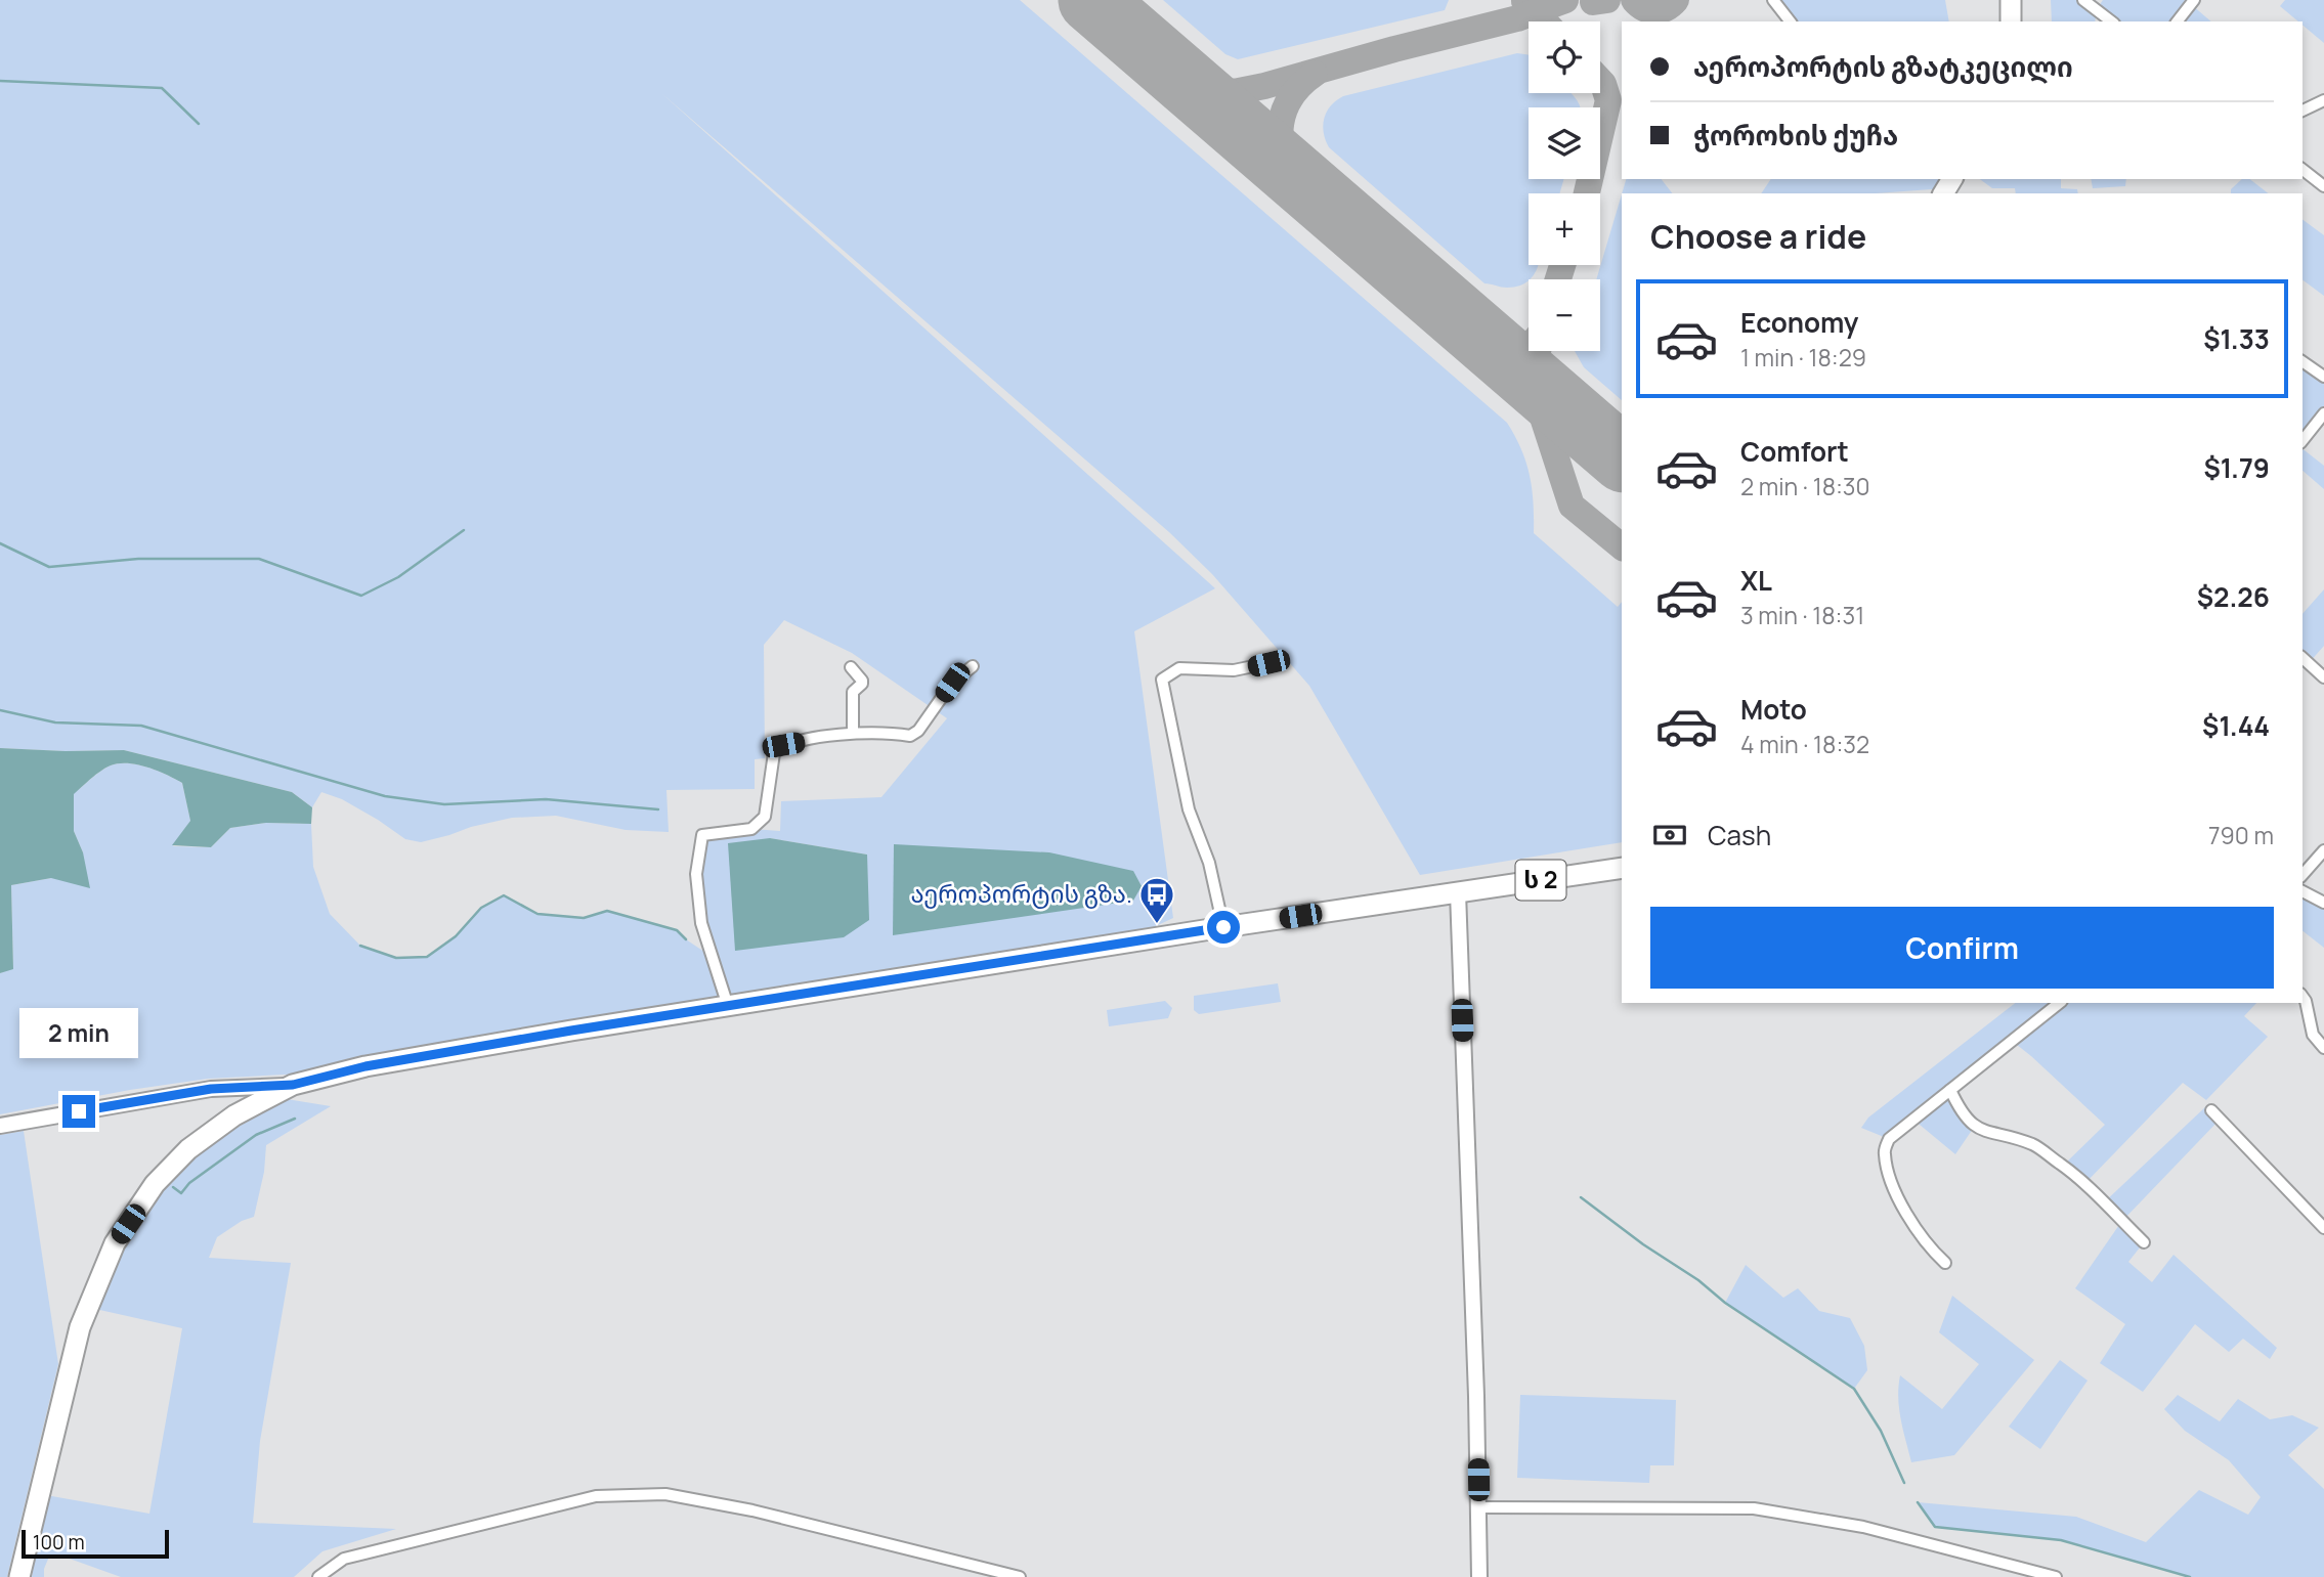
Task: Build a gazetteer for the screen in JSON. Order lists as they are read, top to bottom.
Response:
{
  "streets": {
    "highway": ["ს 2"]
  },
  "places": {
    "bus stop": ["აეროპორტის გზა."]
  },
  "scale_bar": "100 m",
  "page": {
    "map_buttons": ["+", "−"],
    "banner": ["აეროპორტის გზატკეცილი", "ჭოროხის ქუჩა"],
    "heading": "Choose a ride",
    "list": [
      {
        "name": "Economy",
        "note": "1 min · 18:29",
        "value": "$1.33"
      },
      {
        "name": "Comfort",
        "note": "2 min · 18:30",
        "value": "$1.79"
      },
      {
        "name": "XL",
        "note": "3 min · 18:31",
        "value": "$2.26"
      },
      {
        "name": "Moto",
        "note": "4 min · 18:32",
        "value": "$1.44"
      }
    ],
    "pay": ["Cash", "790 m"],
    "buttons": "Confirm",
    "bubble": "2 min",
    "scale": "100 m"
  }
}
